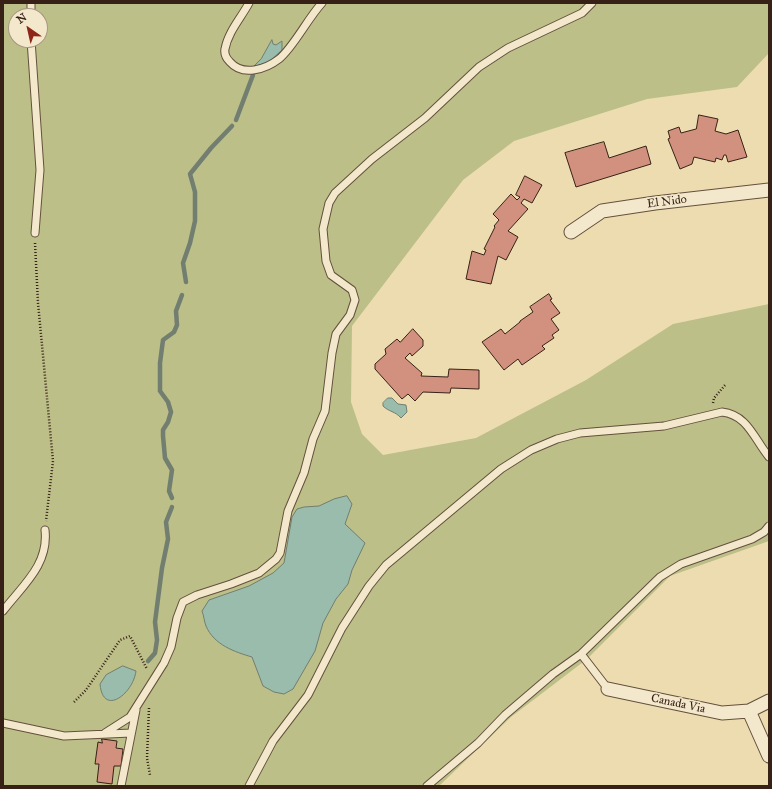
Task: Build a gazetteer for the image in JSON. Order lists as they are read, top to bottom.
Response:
{
  "streets": {
    "street": ["El Nido", "Canada Via"]
  },
  "north": "top left"
}
